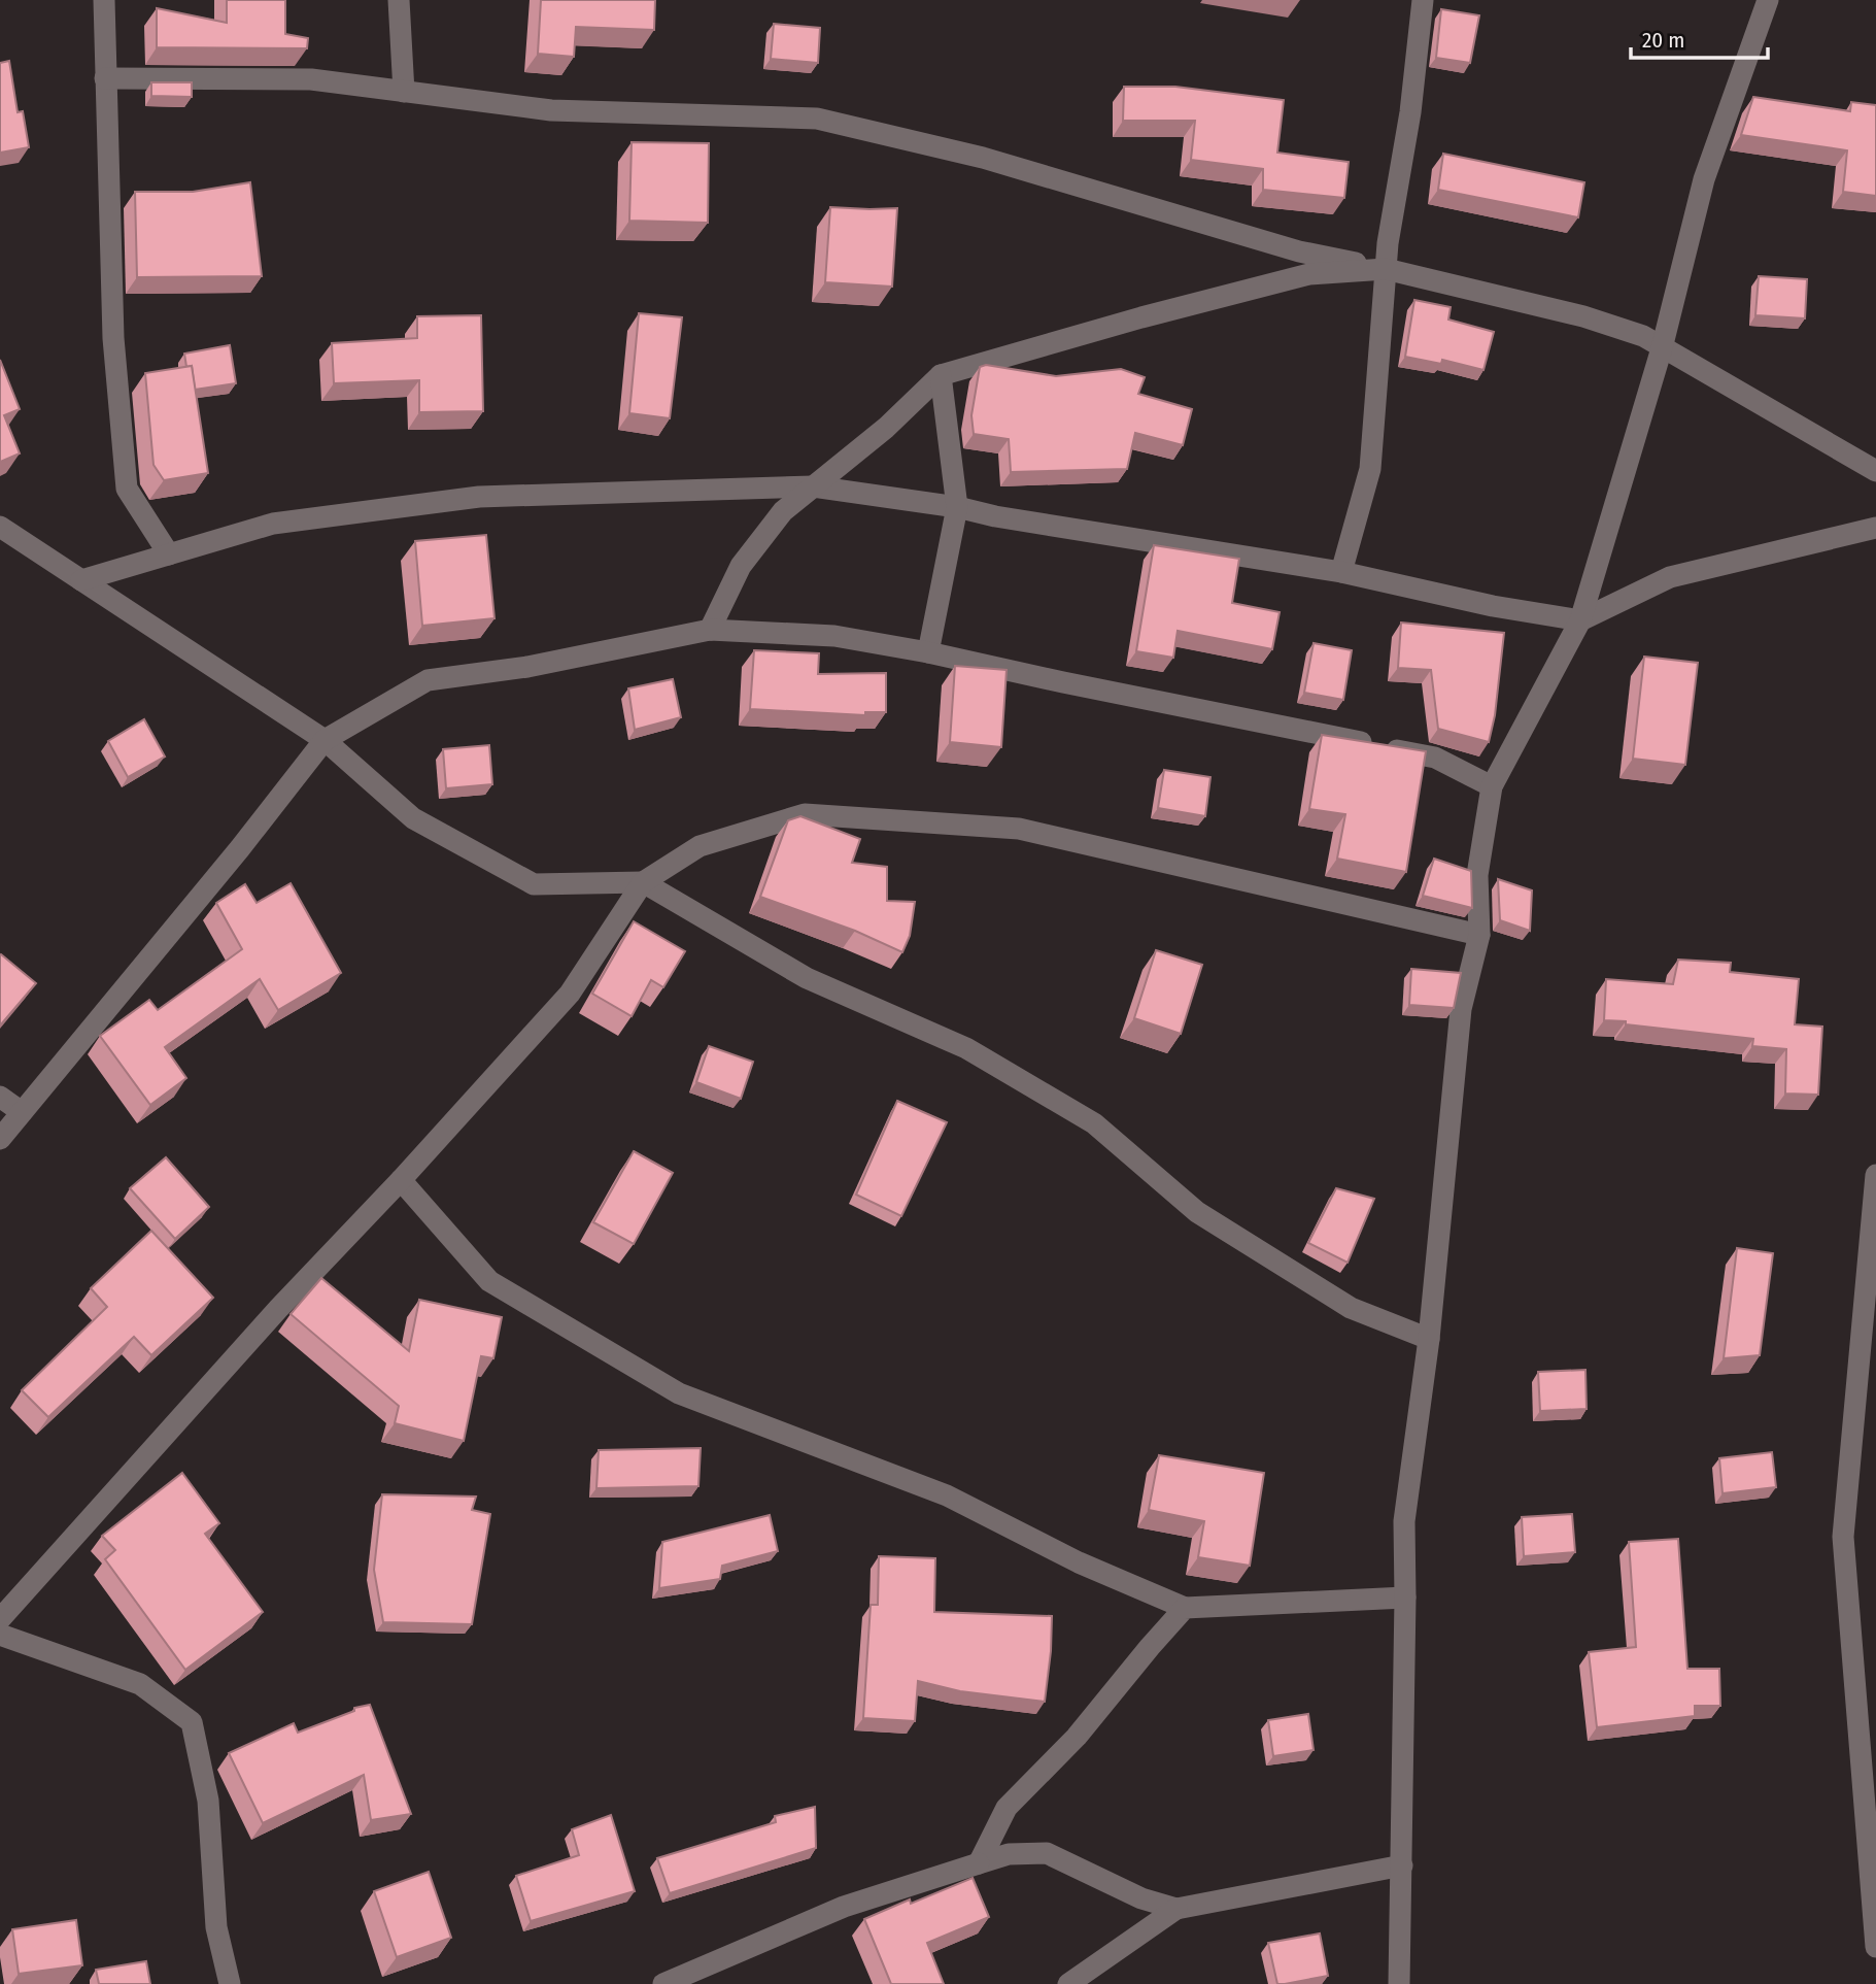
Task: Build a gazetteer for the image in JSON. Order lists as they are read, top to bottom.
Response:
{
  "scale_bar": "20 m"
}
